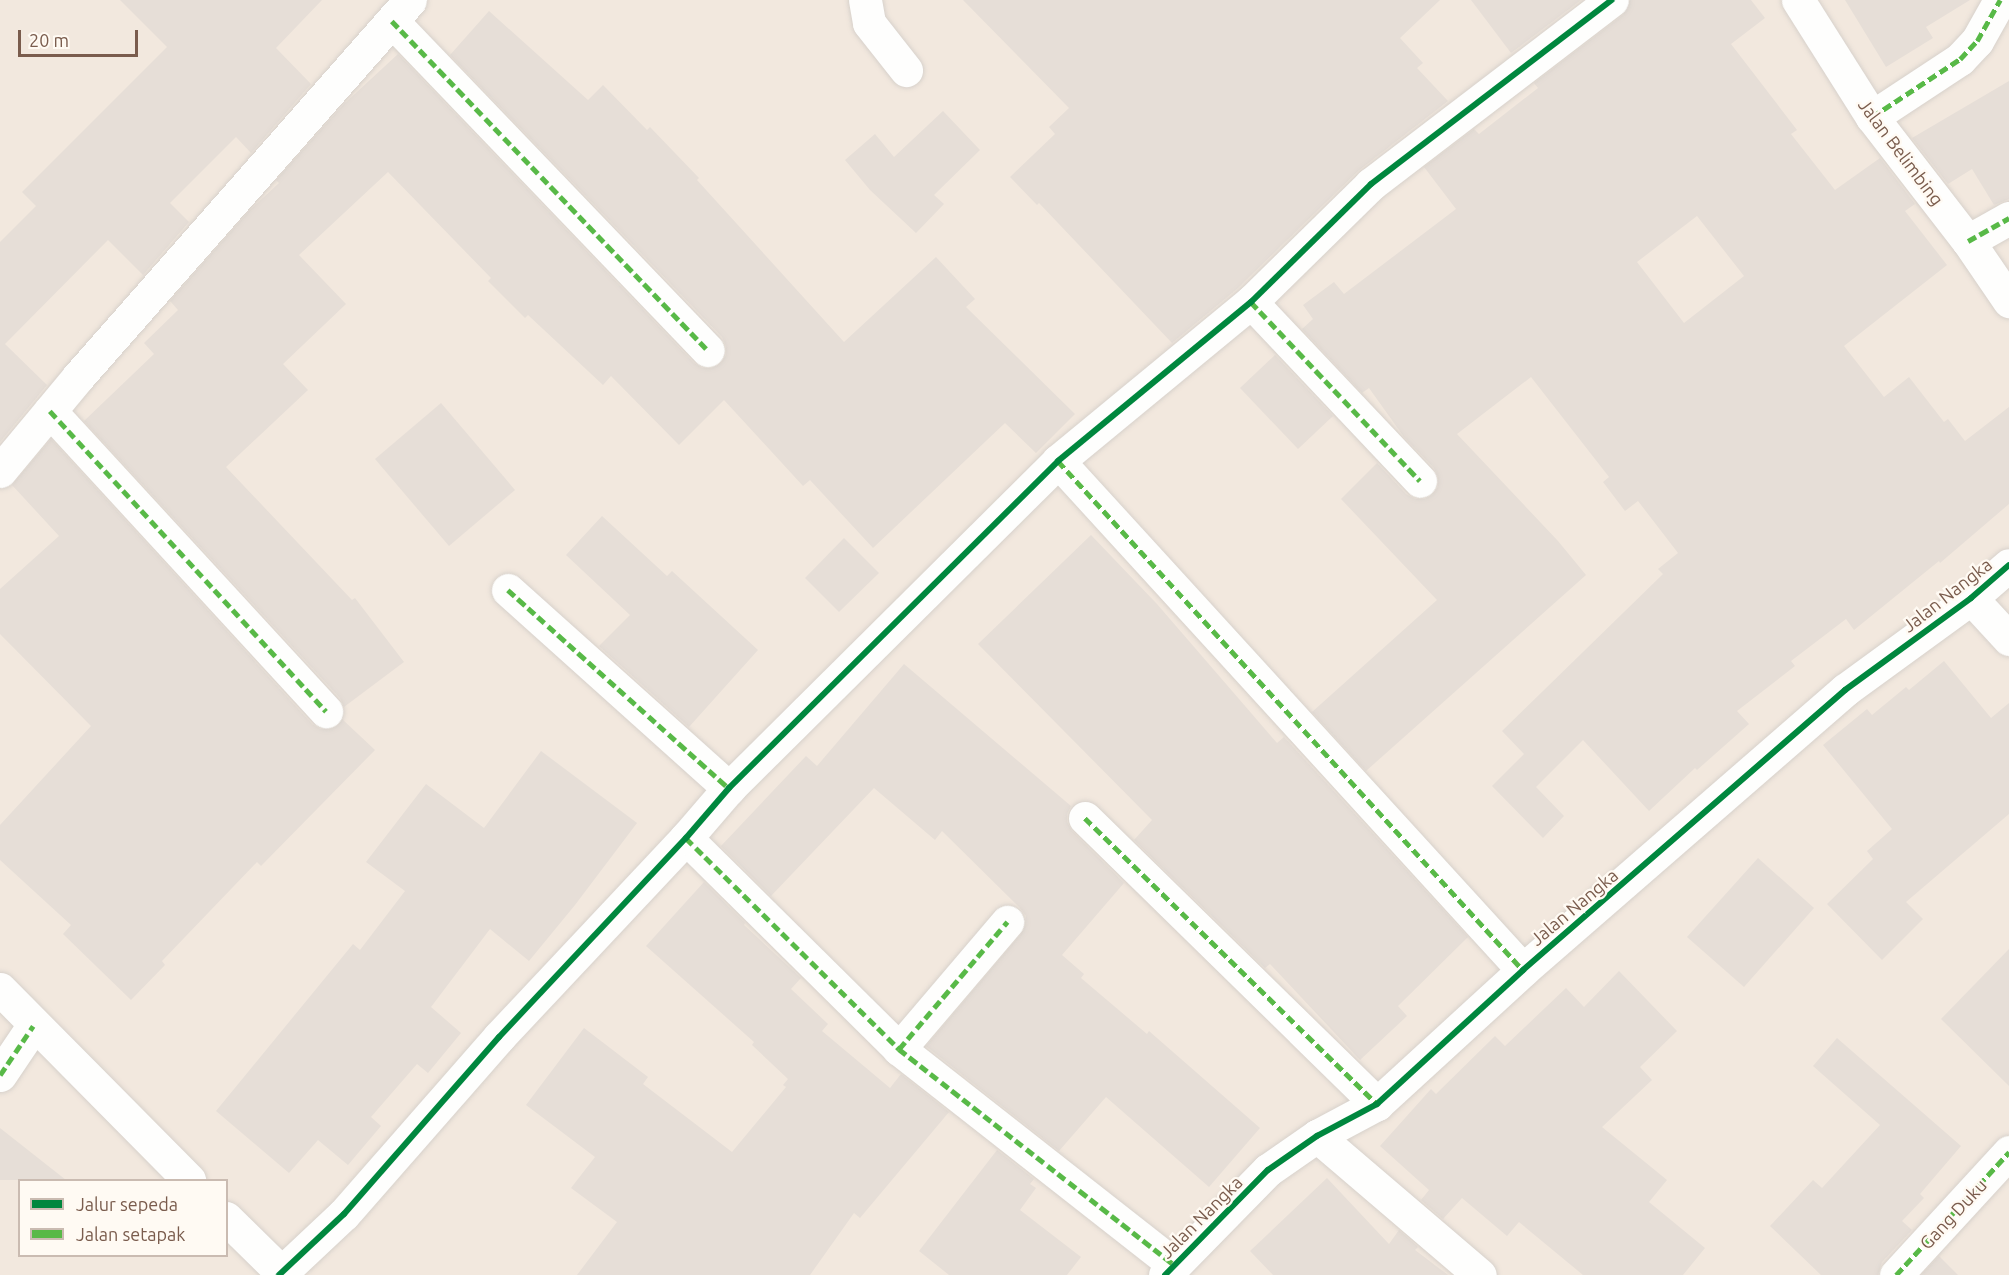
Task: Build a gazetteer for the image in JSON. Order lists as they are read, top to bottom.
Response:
{
  "streets": {
    "street": ["Jalan Belimbing", "Jalan Nangka", "Gang Duku"]
  },
  "legend": ["Jalur sepeda", "Jalan setapak"],
  "scale_bar": "20 m"
}
